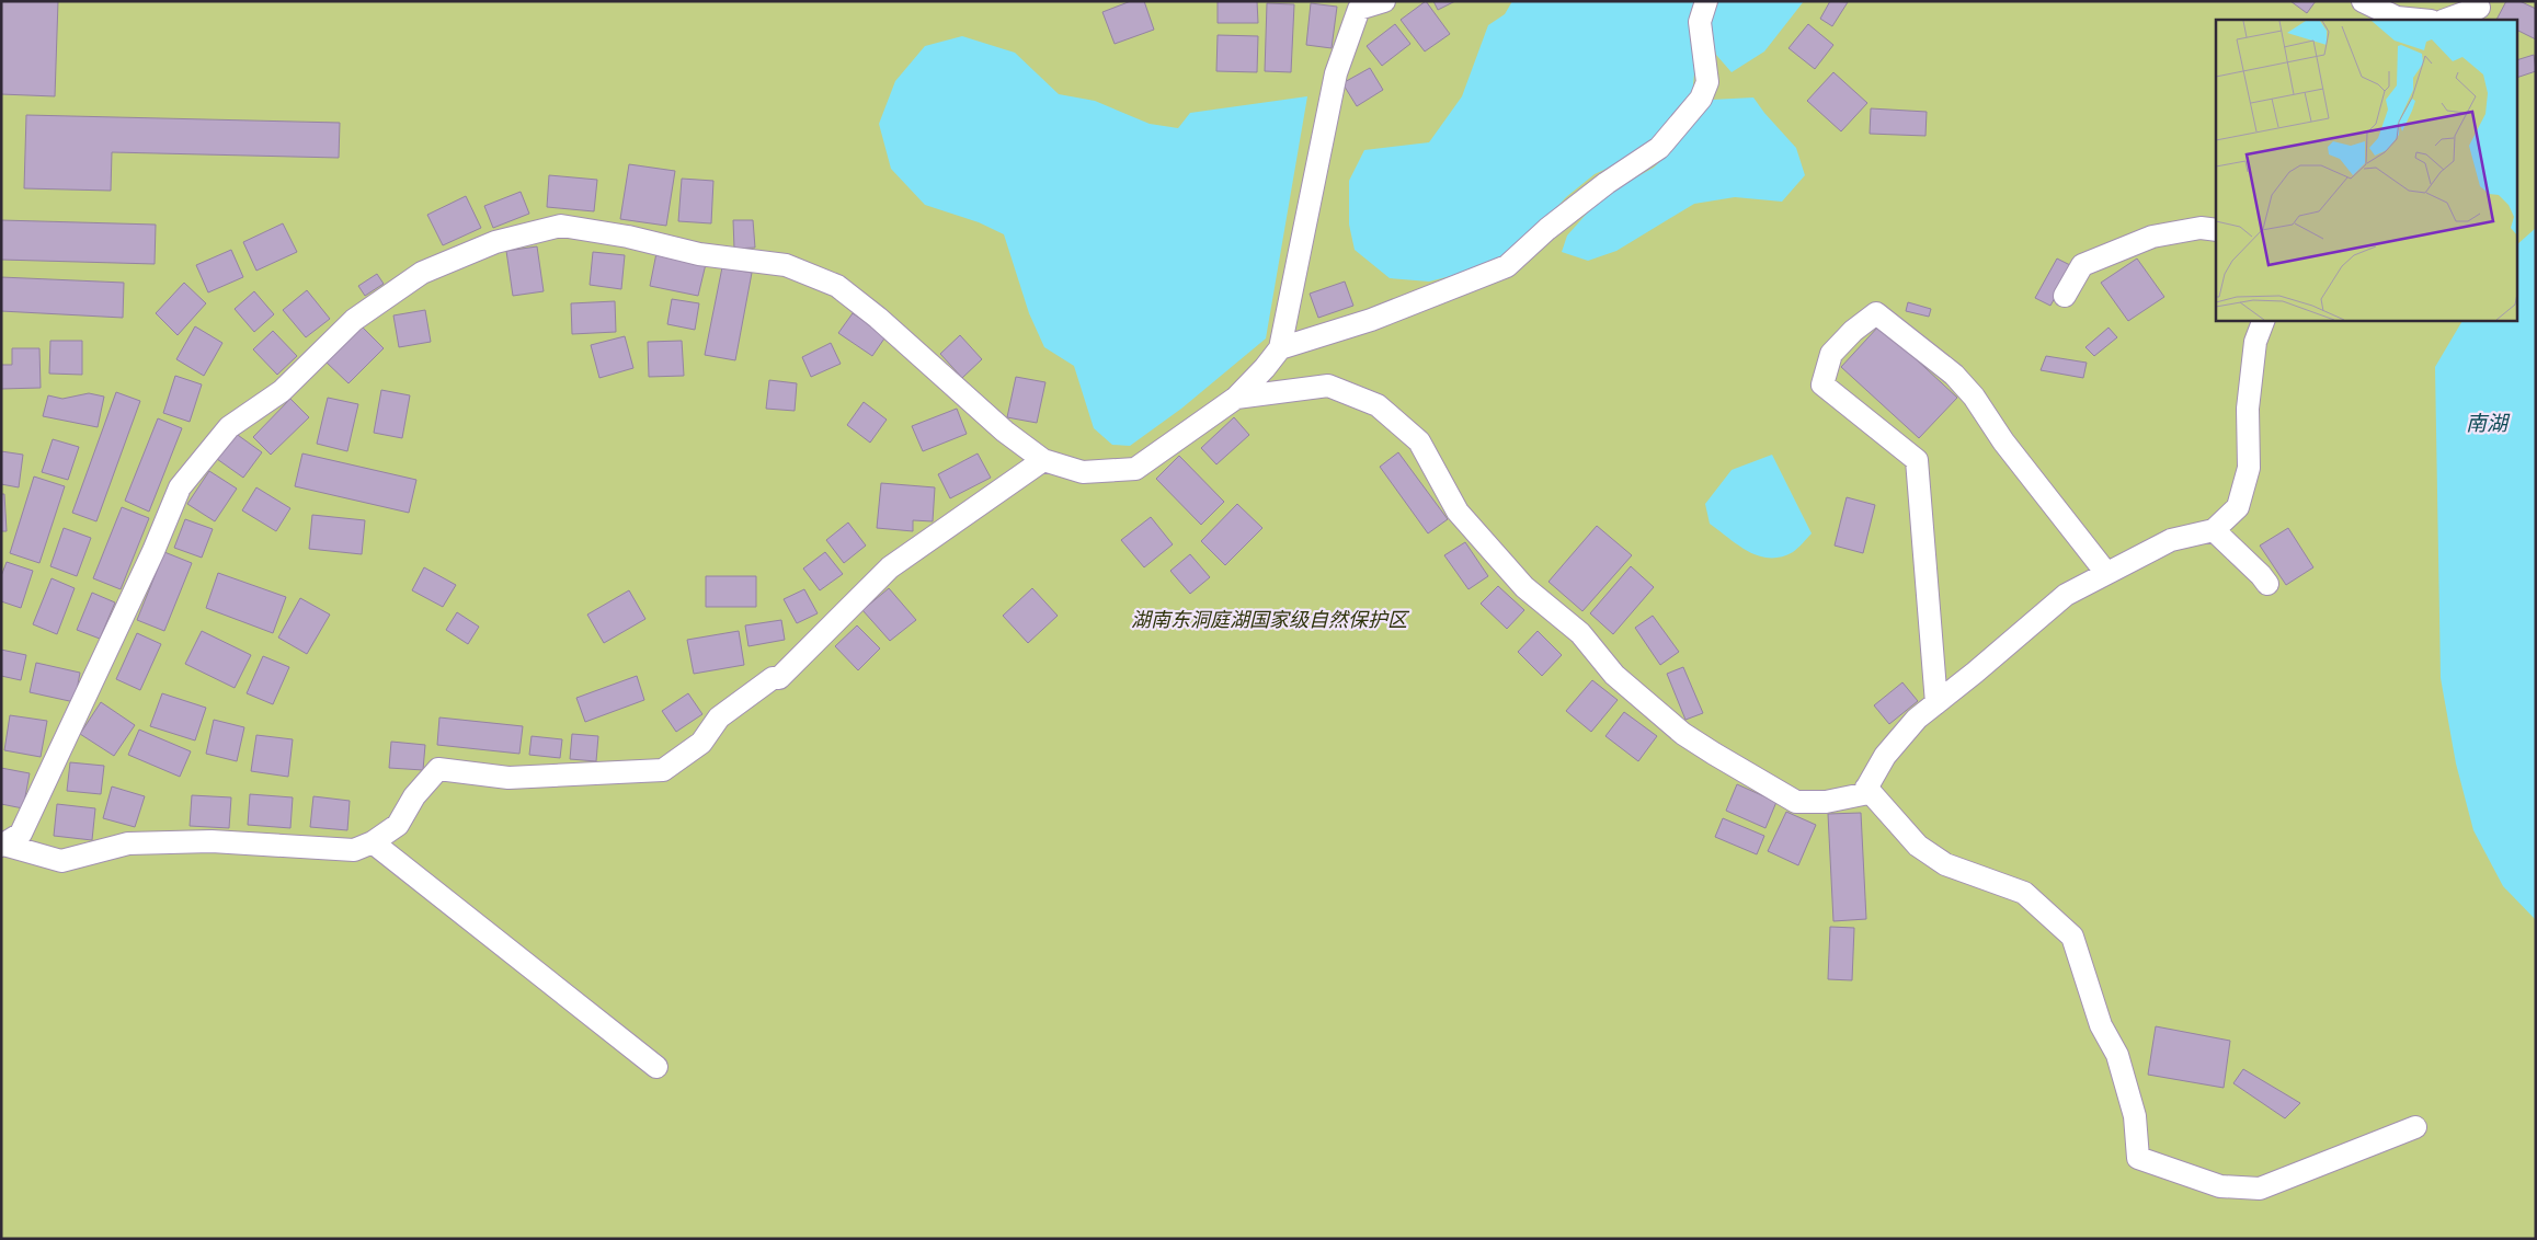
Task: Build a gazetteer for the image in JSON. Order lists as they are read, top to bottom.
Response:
{
  "water": ["南湖"],
  "parks": ["湖南东洞庭湖国家级自然保护区"]
}
